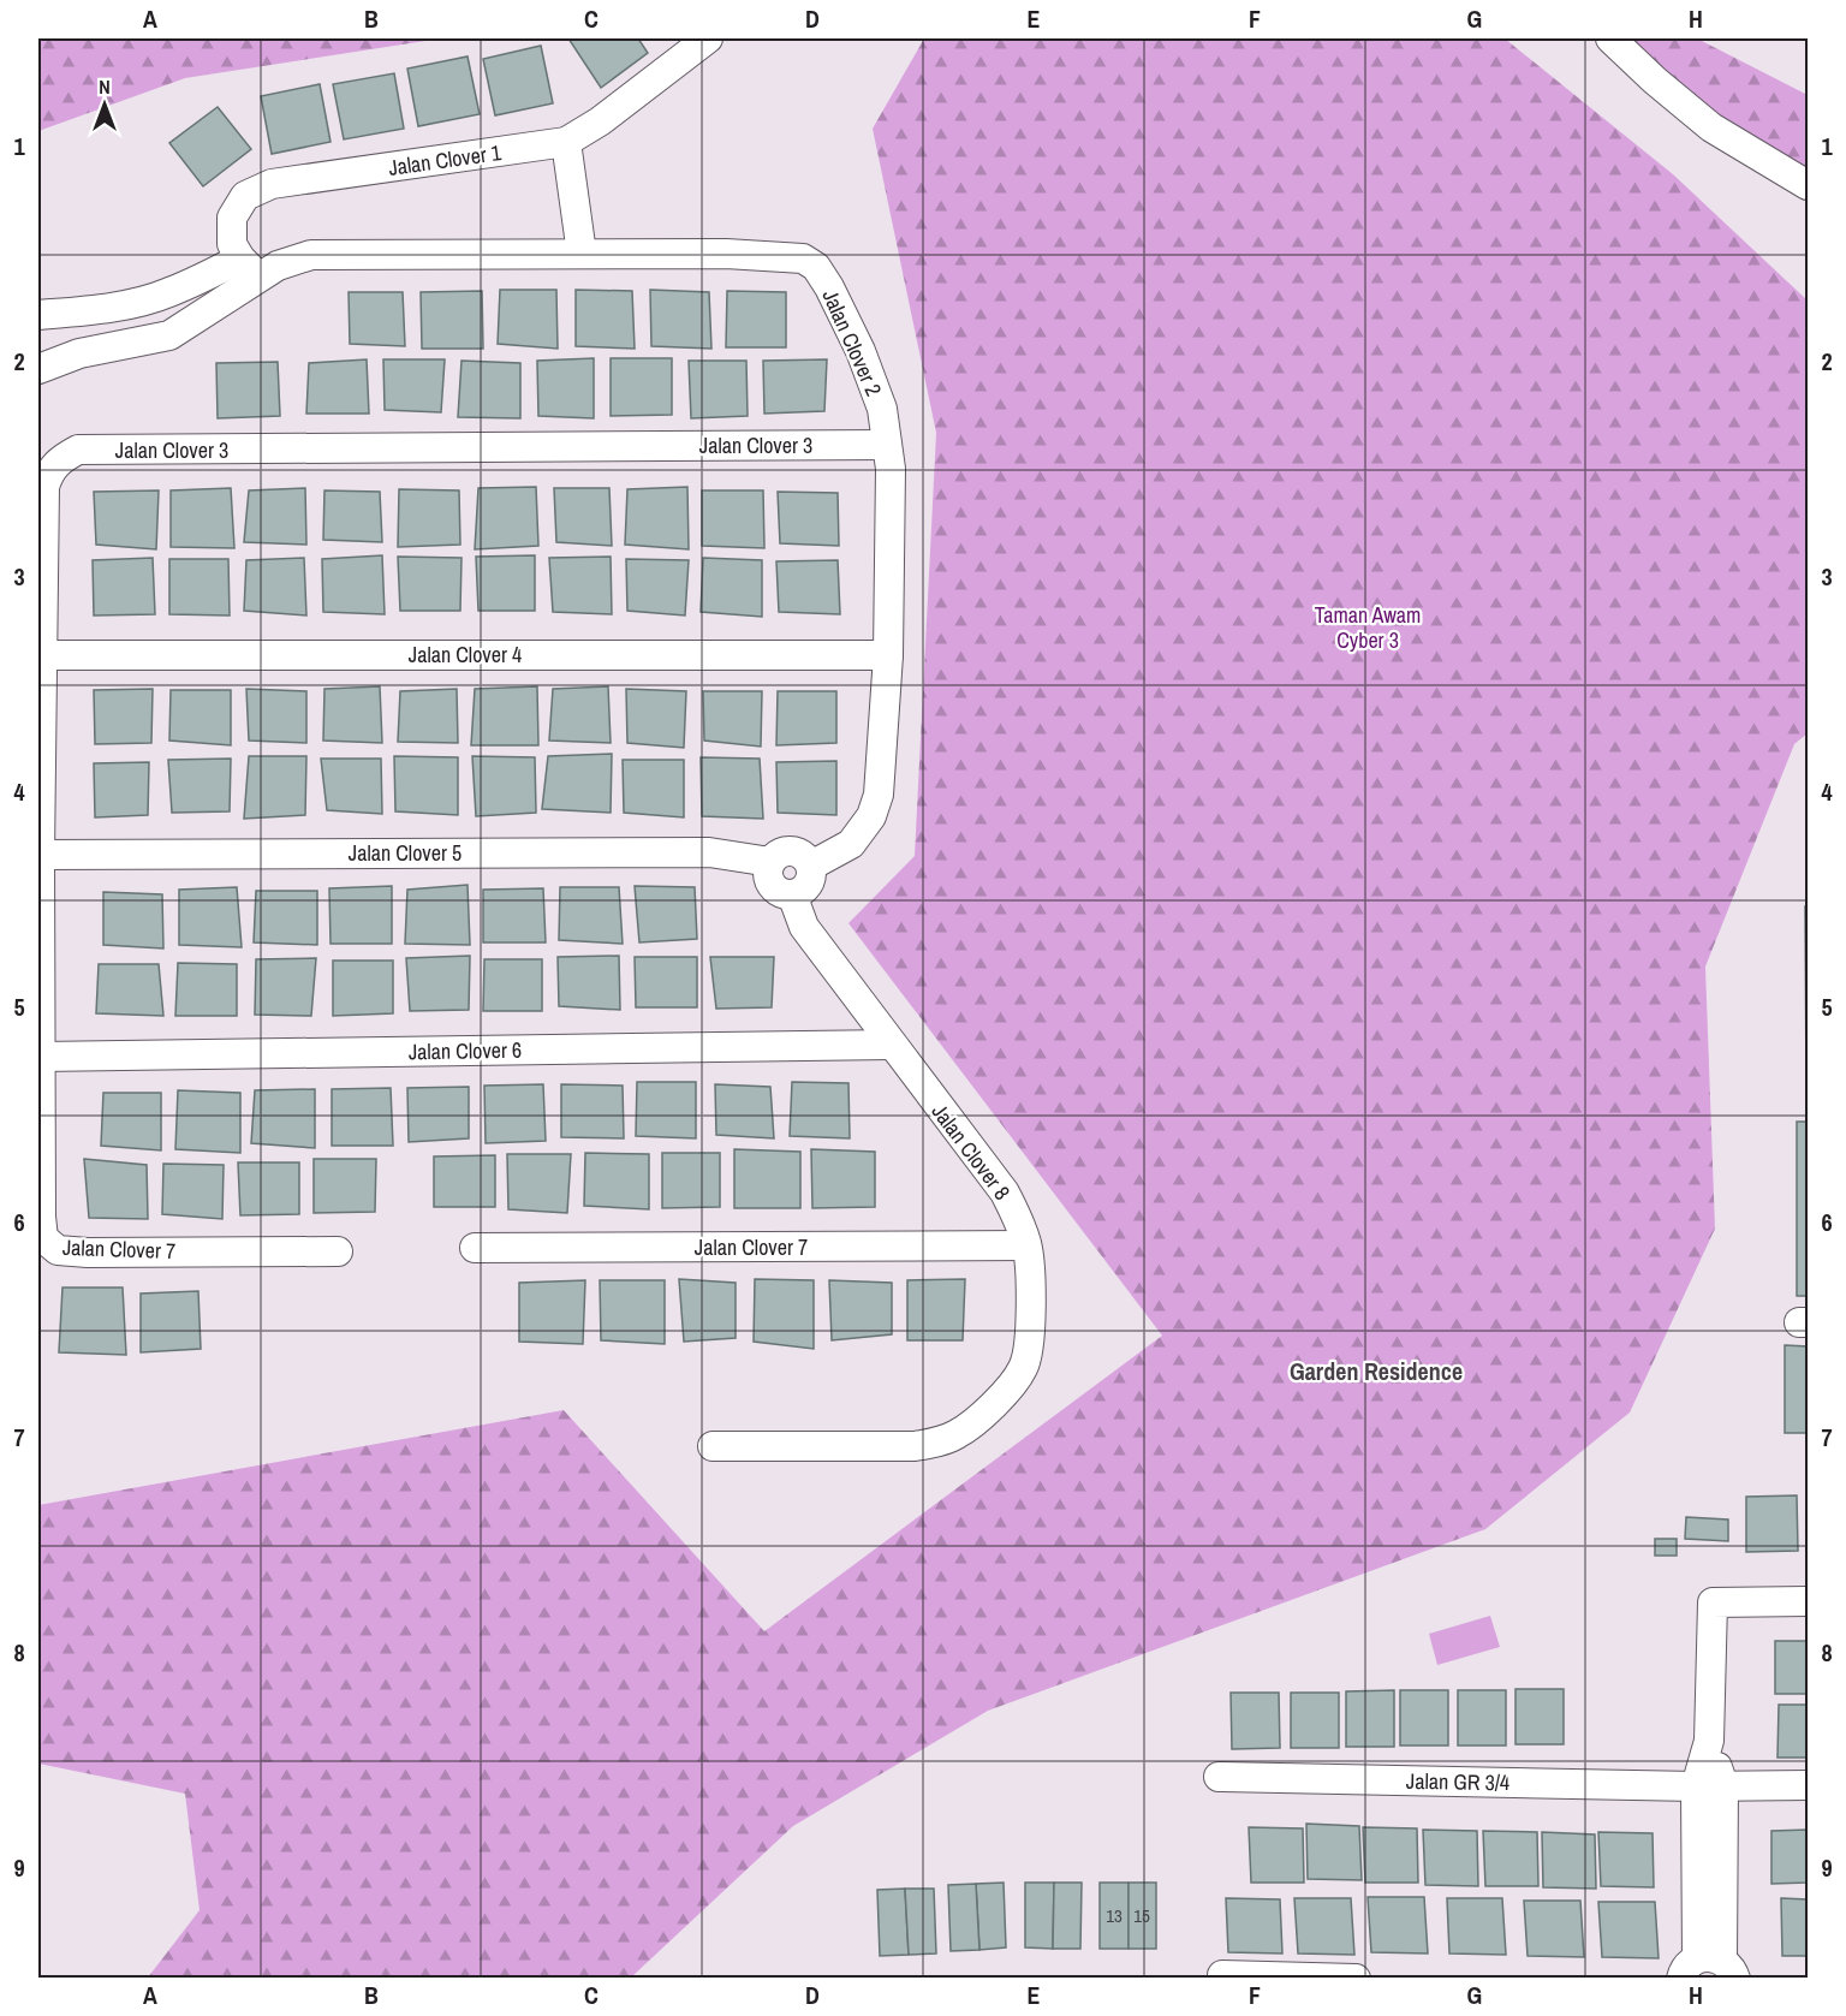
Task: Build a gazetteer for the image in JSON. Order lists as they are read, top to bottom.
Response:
{
  "streets": {
    "street": [
      "Jalan Clover 1",
      "Jalan Clover 2",
      "Jalan Clover 3",
      "Jalan Clover 4",
      "Jalan Clover 5",
      "Jalan Clover 6",
      "Jalan Clover 8",
      "Jalan Clover 7",
      "Jalan GR 3/4"
    ]
  },
  "crossings": [
    ["Jalan Clover 1", "Jalan Clover 2"],
    ["Jalan Clover 2", "Jalan Clover 3"],
    ["Jalan Clover 2", "Jalan Clover 4"],
    ["Jalan Clover 2", "Jalan Clover 5"],
    ["Jalan Clover 2", "Jalan Clover 8"],
    ["Jalan Clover 3", "Jalan Clover 4"],
    ["Jalan Clover 3", "Jalan Clover 5"],
    ["Jalan Clover 3", "Jalan Clover 6"],
    ["Jalan Clover 3", "Jalan Clover 7"],
    ["Jalan Clover 5", "Jalan Clover 8"],
    ["Jalan Clover 6", "Jalan Clover 8"],
    ["Jalan Clover 6", "Jalan Clover 7"],
    ["Jalan Clover 8", "Jalan Clover 7"]
  ],
  "districts": ["Garden Residence"],
  "parks": ["Taman Awam Cyber 3"],
  "house_numbers": ["13", "15"],
  "north": "top",
  "grid": {
    "columns": [
      "A",
      "B",
      "C",
      "D",
      "E",
      "F",
      "G",
      "H"
    ],
    "rows": [
      "1",
      "2",
      "3",
      "4",
      "5",
      "6",
      "7",
      "8",
      "9"
    ]
  }
}
